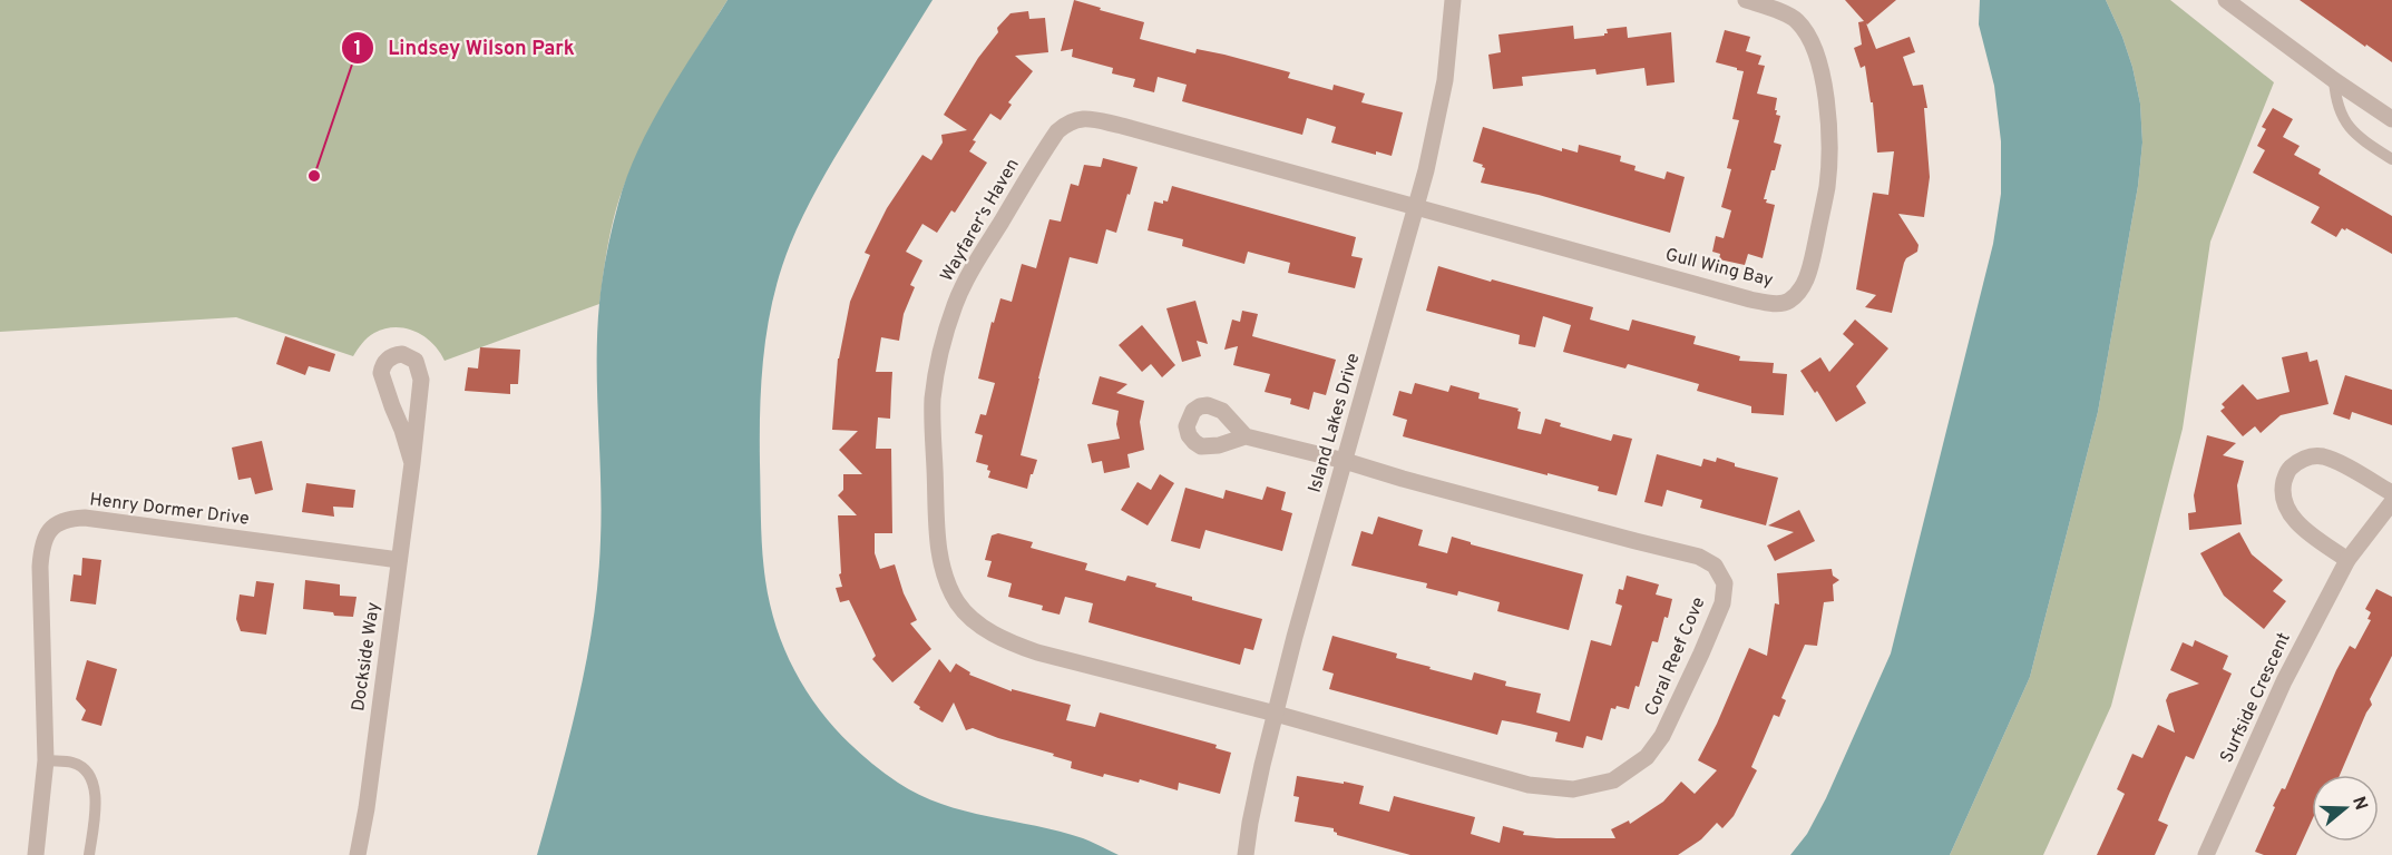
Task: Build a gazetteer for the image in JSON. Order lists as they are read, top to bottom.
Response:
{
  "streets": {
    "street": [
      "Wayfarer's Haven",
      "Gull Wing Bay",
      "Island Lakes Drive",
      "Henry Dormer Drive",
      "Dockside Way",
      "Coral Reef Cove",
      "Surfside Crescent"
    ]
  },
  "crossings": [
    ["Wayfarer's Haven", "Gull Wing Bay"],
    ["Wayfarer's Haven", "Island Lakes Drive"],
    ["Wayfarer's Haven", "Coral Reef Cove"],
    ["Gull Wing Bay", "Island Lakes Drive"],
    ["Island Lakes Drive", "Coral Reef Cove"],
    ["Henry Dormer Drive", "Dockside Way"]
  ],
  "places": ["Lindsey Wilson Park"],
  "north": "right"
}
